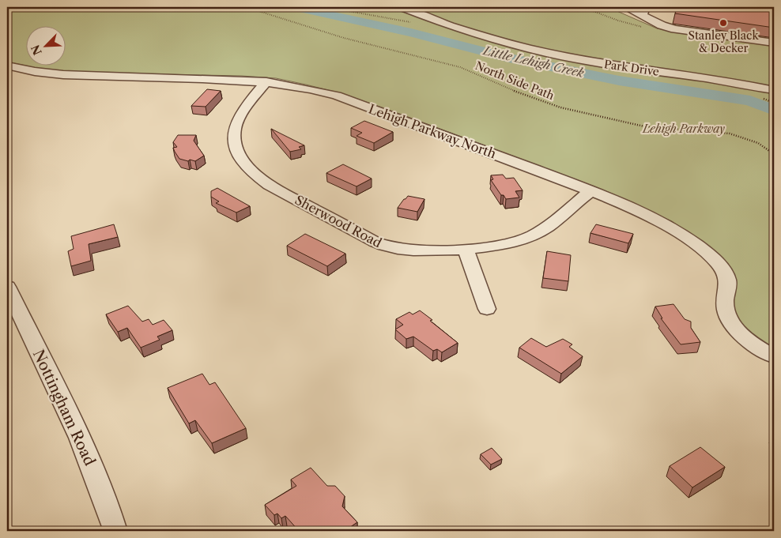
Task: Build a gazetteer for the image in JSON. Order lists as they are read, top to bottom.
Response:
{
  "streets": {
    "street": [
      "Park Drive",
      "Lehigh Parkway North",
      "Sherwood Road",
      "Nottingham Road"
    ],
    "path": ["North Side Path"]
  },
  "crossings": [
    ["Lehigh Parkway North", "Sherwood Road"]
  ],
  "water": ["Little Lehigh Creek"],
  "parks": ["Lehigh Parkway"],
  "places": ["Stanley Black & Decker"],
  "north": "bottom left"
}
